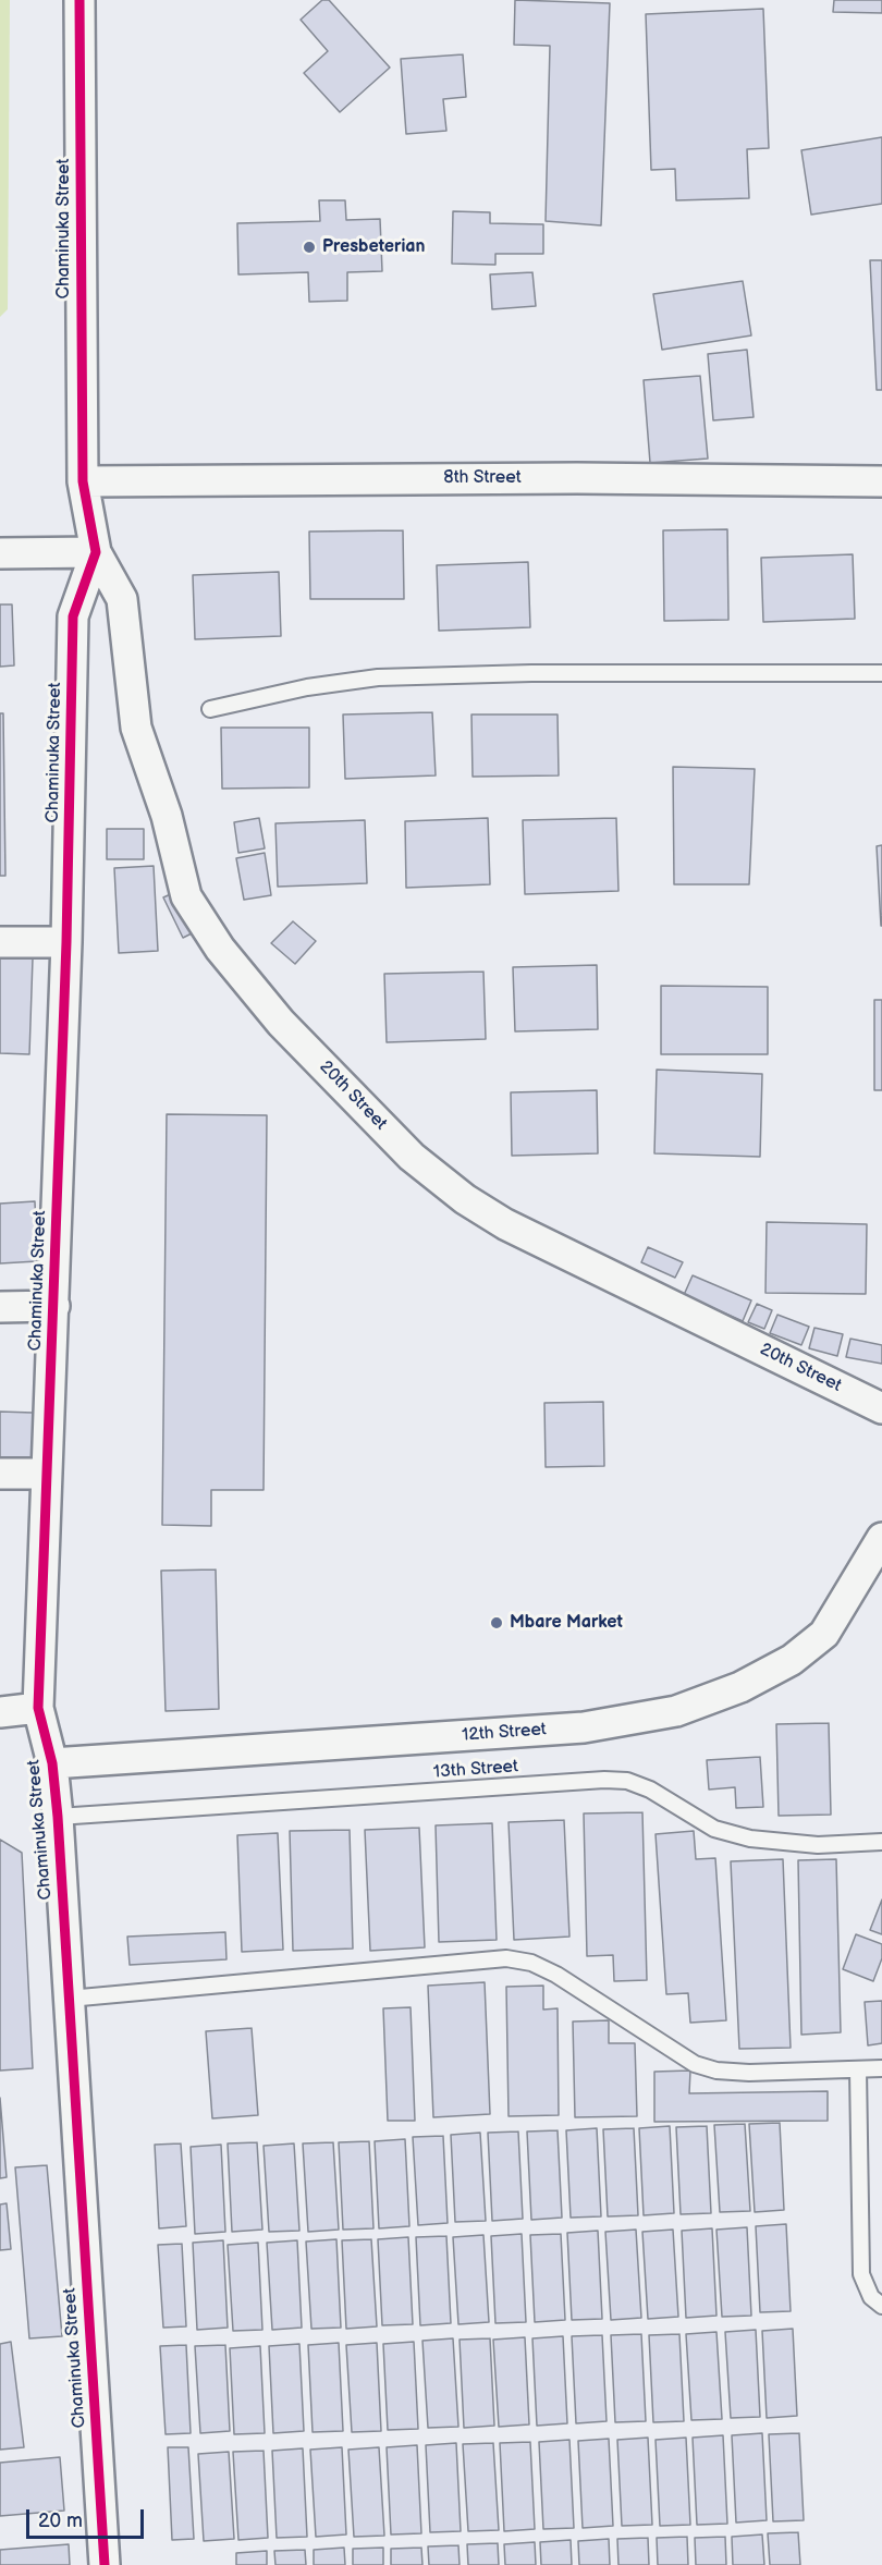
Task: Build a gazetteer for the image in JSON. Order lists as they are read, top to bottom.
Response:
{
  "streets": {
    "street": [
      "Chaminuka Street",
      "8th Street",
      "20th Street",
      "12th Street"
    ],
    "lane": ["13th Street"]
  },
  "crossings": [
    ["Chaminuka Street", "8th Street"],
    ["Chaminuka Street", "20th Street"],
    ["Chaminuka Street", "12th Street"],
    ["Chaminuka Street", "13th Street"]
  ],
  "places": ["Presbeterian", "Mbare Market"],
  "scale_bar": "20 m"
}
